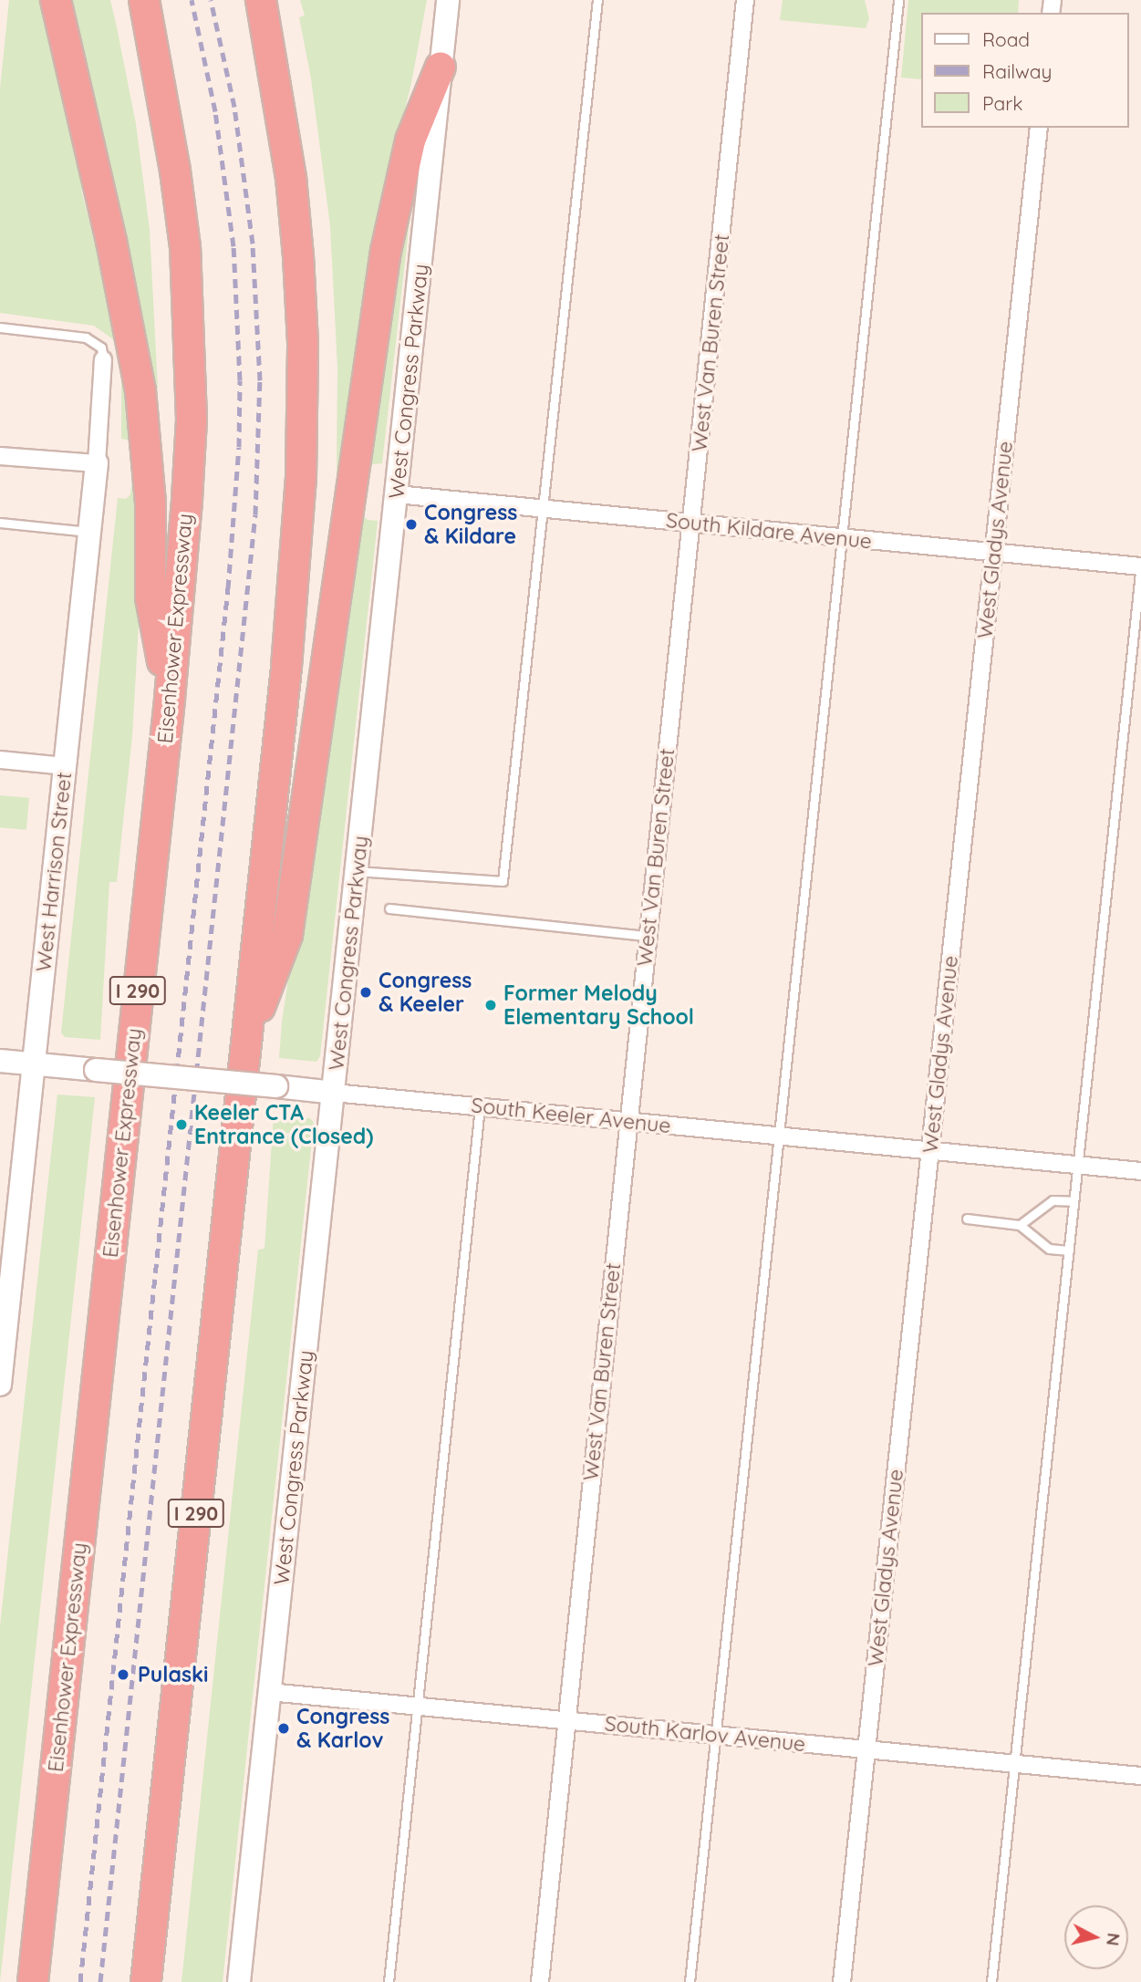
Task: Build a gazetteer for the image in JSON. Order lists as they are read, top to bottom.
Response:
{
  "streets": {
    "highway": ["Eisenhower Expressway", "I 290"],
    "street": [
      "West Van Buren Street",
      "West Congress Parkway",
      "South Kildare Avenue",
      "West Gladys Avenue",
      "West Harrison Street",
      "South Keeler Avenue",
      "South Karlov Avenue"
    ]
  },
  "crossings": [
    ["West Van Buren Street", "South Kildare Avenue"],
    ["West Van Buren Street", "South Keeler Avenue"],
    ["West Van Buren Street", "South Karlov Avenue"],
    ["West Congress Parkway", "South Kildare Avenue"],
    ["West Congress Parkway", "South Keeler Avenue"],
    ["West Congress Parkway", "South Karlov Avenue"],
    ["South Kildare Avenue", "West Gladys Avenue"],
    ["West Gladys Avenue", "South Keeler Avenue"],
    ["West Gladys Avenue", "South Karlov Avenue"],
    ["West Harrison Street", "South Keeler Avenue"]
  ],
  "places": [
    "Congress & Kildare",
    "Congress & Keeler",
    "Former Melody Elementary School",
    "Keeler CTA Entrance (Closed)",
    "Pulaski",
    "Congress & Karlov"
  ],
  "legend": ["Road", "Railway", "Park"],
  "north": "right"
}
